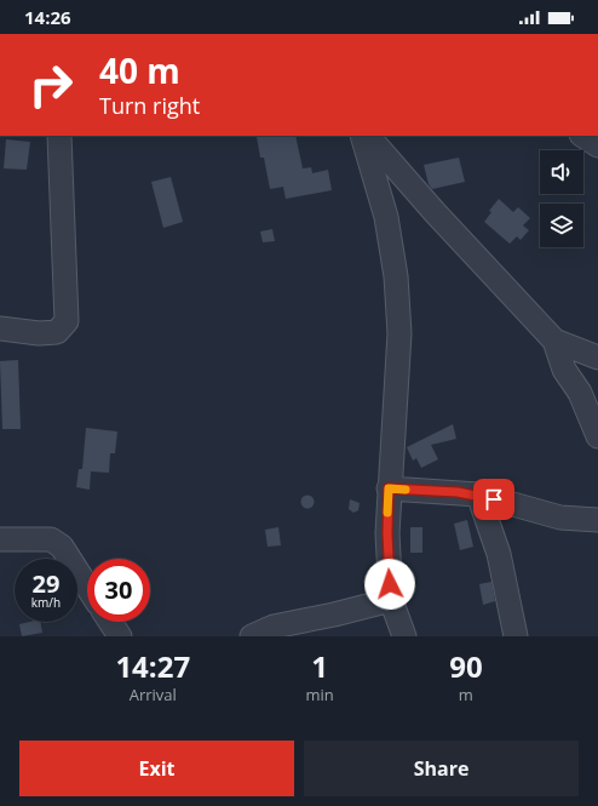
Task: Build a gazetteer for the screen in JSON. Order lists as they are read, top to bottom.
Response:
{
  "page": {
    "status": "14:26",
    "turn": ["40 m", "Turn right"],
    "speed": "29 km/h",
    "limit": "30",
    "eta": [
      "14:27",
      "Arrival",
      "1",
      "min",
      "90",
      "m"
    ],
    "buttons": ["Exit", "Share"]
  }
}
